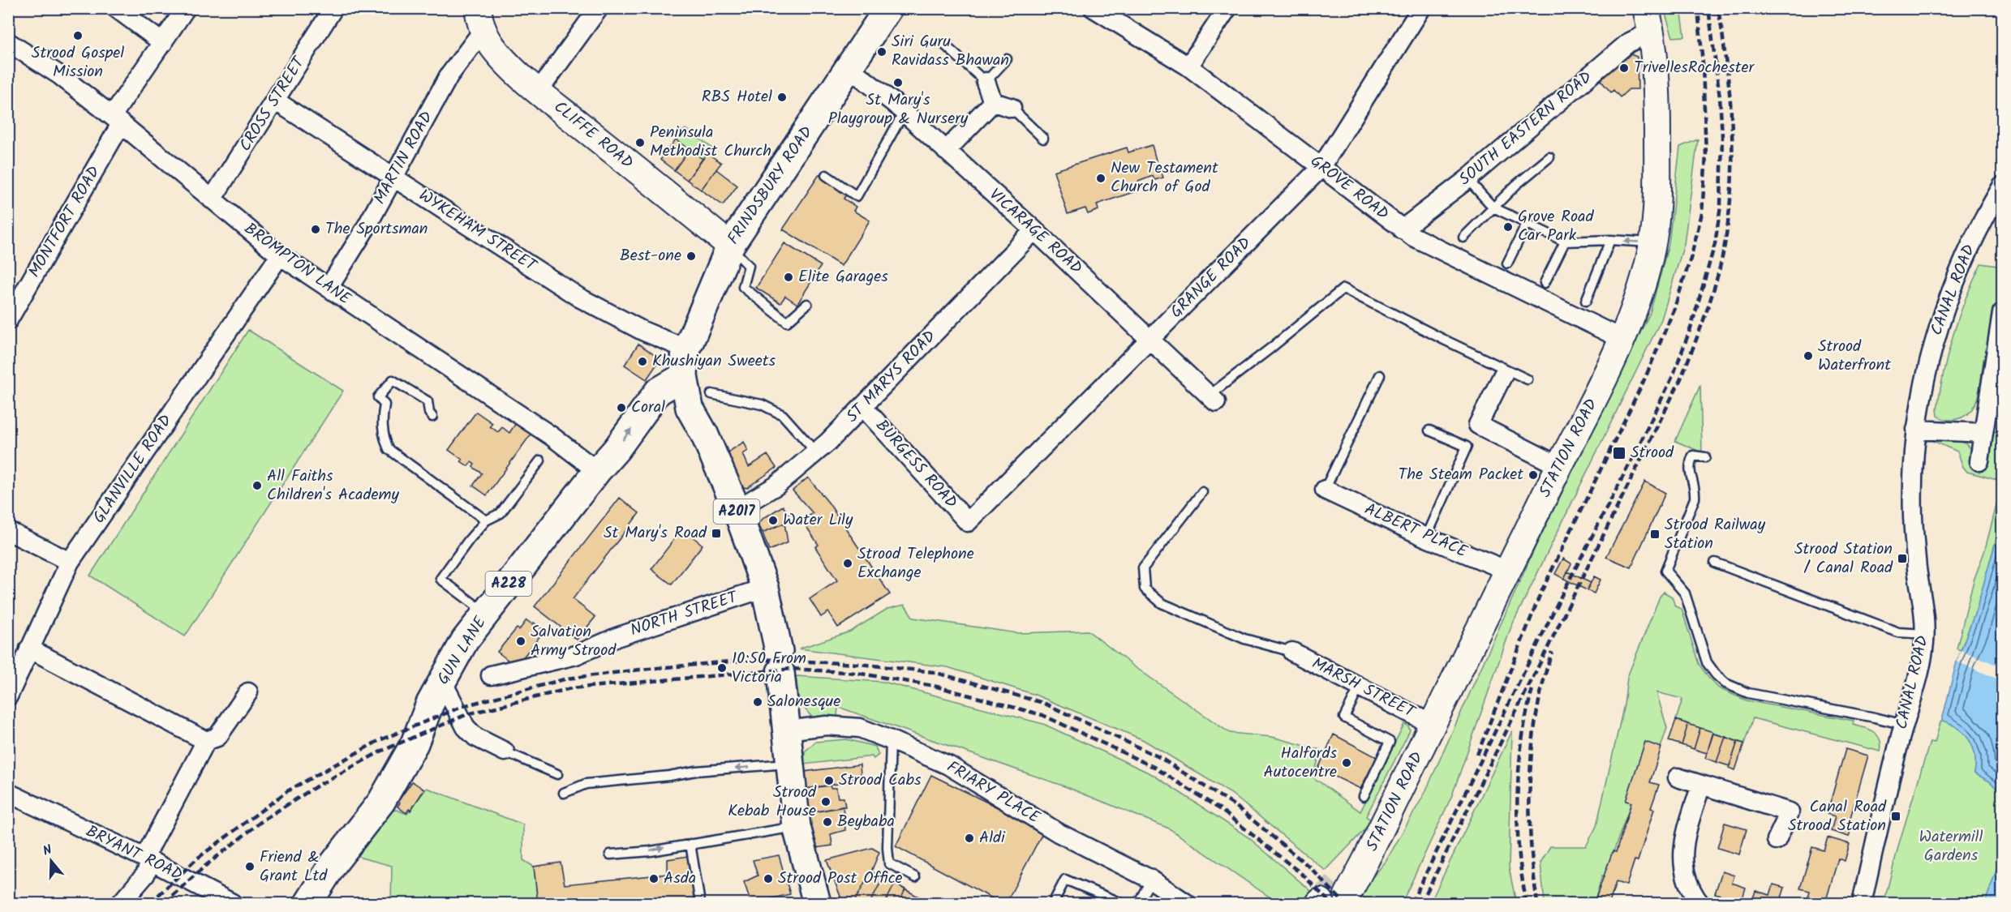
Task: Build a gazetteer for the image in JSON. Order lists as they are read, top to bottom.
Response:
{
  "streets": {
    "main road": [
      "CLIFFE ROAD",
      "FRINDSBURY ROAD",
      "STATION ROAD",
      "A2017",
      "A228",
      "GUN LANE"
    ],
    "street": [
      "CROSS STREET",
      "SOUTH EASTERN ROAD",
      "MARTIN ROAD",
      "GROVE ROAD",
      "MONTFORT ROAD",
      "WYKEHAM STREET",
      "VICARAGE ROAD",
      "BROMPTON LANE",
      "GRANGE ROAD",
      "CANAL ROAD",
      "ST MARYS ROAD",
      "BURGESS ROAD",
      "GLANVILLE ROAD",
      "ALBERT PLACE",
      "NORTH STREET",
      "MARSH STREET",
      "FRIARY PLACE",
      "BRYANT ROAD"
    ]
  },
  "crossings": [
    ["CROSS STREET", "WYKEHAM STREET"],
    ["CROSS STREET", "BROMPTON LANE"],
    ["SOUTH EASTERN ROAD", "GROVE ROAD"],
    ["SOUTH EASTERN ROAD", "STATION ROAD"],
    ["CLIFFE ROAD", "MARTIN ROAD"],
    ["CLIFFE ROAD", "FRINDSBURY ROAD"],
    ["MARTIN ROAD", "WYKEHAM STREET"],
    ["MARTIN ROAD", "BROMPTON LANE"],
    ["FRINDSBURY ROAD", "WYKEHAM STREET"],
    ["FRINDSBURY ROAD", "VICARAGE ROAD"],
    ["FRINDSBURY ROAD", "A2017"],
    ["FRINDSBURY ROAD", "GUN LANE"],
    ["GROVE ROAD", "GRANGE ROAD"],
    ["GROVE ROAD", "STATION ROAD"],
    ["MONTFORT ROAD", "BROMPTON LANE"],
    ["VICARAGE ROAD", "GRANGE ROAD"],
    ["VICARAGE ROAD", "ST MARYS ROAD"],
    ["BROMPTON LANE", "GLANVILLE ROAD"],
    ["BROMPTON LANE", "GUN LANE"],
    ["GRANGE ROAD", "BURGESS ROAD"],
    ["ST MARYS ROAD", "BURGESS ROAD"],
    ["ST MARYS ROAD", "A2017"],
    ["STATION ROAD", "ALBERT PLACE"],
    ["STATION ROAD", "MARSH STREET"],
    ["A2017", "NORTH STREET"],
    ["A2017", "GUN LANE"],
    ["A2017", "FRIARY PLACE"]
  ],
  "parks": ["Watermill Gardens"],
  "places": {
    "other": [
      "Strood Gospel Mission",
      "Siri Guru Ravidass Bhawan",
      "TrivellesRochester",
      "St Mary's Playgroup & Nursery",
      "RBS Hotel",
      "Peninsula Methodist Church",
      "New Testament Church of God",
      "Grove Road Car Park",
      "The Sportsman",
      "Best-one",
      "Elite Garages",
      "Strood Waterfront",
      "Khushiyan Sweets",
      "Coral",
      "The Steam Packet",
      "All Faiths Children's Academy",
      "Water Lily",
      "Strood Telephone Exchange",
      "Salvation Army Strood",
      "10:50 From Victoria",
      "Salonesque",
      "Halfords Autocentre",
      "Strood Cabs",
      "Strood Kebab House",
      "Beybaba",
      "Aldi",
      "Friend & Grant Ltd",
      "Asda",
      "Strood Post Office"
    ],
    "transit": [
      "Strood",
      "St Mary's Road",
      "Strood Railway Station",
      "Strood Station / Canal Road",
      "Canal Road Strood Station"
    ]
  },
  "north": "top"
}
